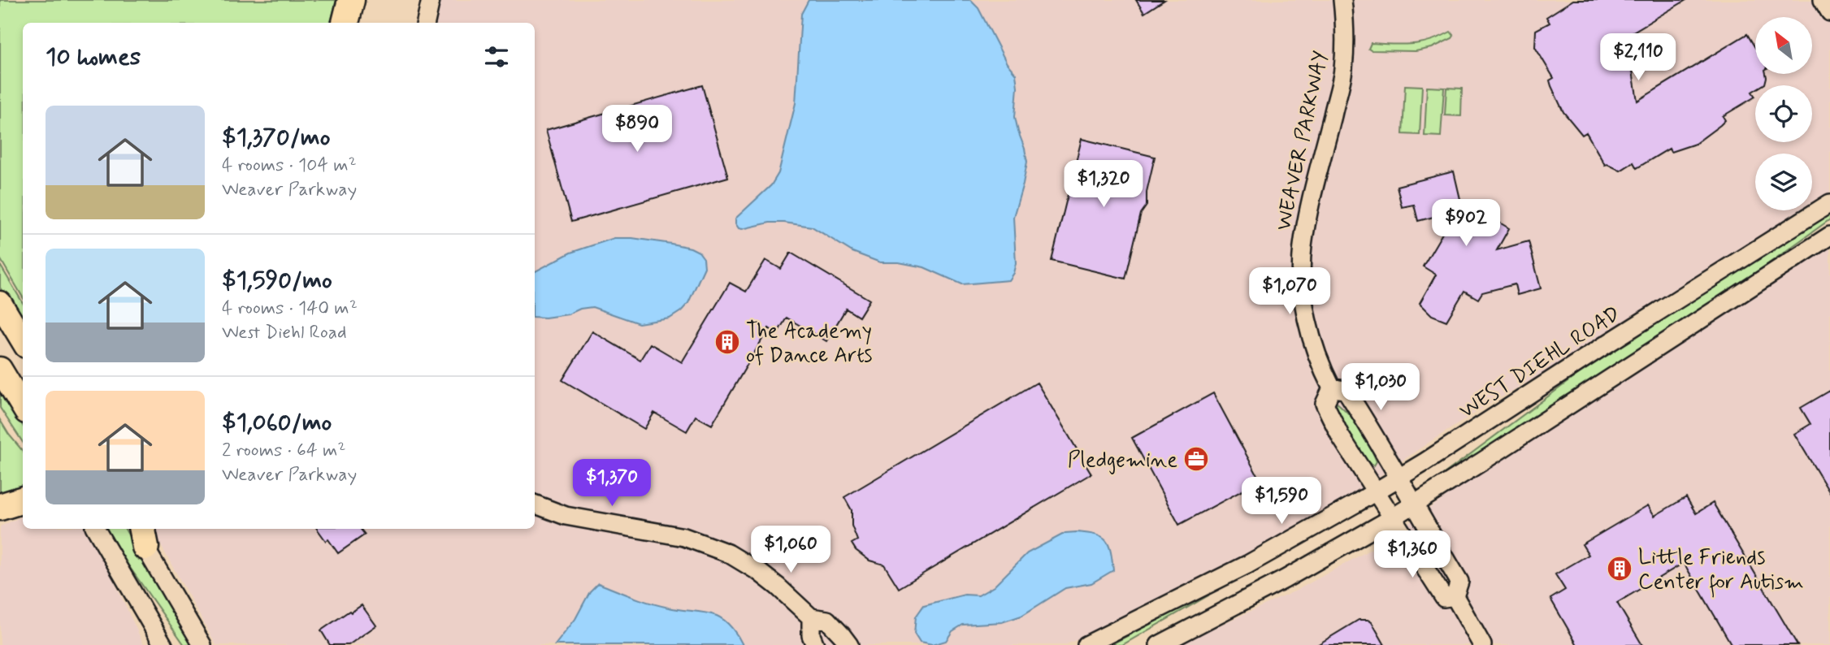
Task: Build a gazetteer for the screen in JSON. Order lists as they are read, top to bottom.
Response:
{
  "streets": {
    "street": ["WEAVER PARKWAY", "WEST DIEHL ROAD"]
  },
  "places": {
    "building": ["The Academy of Dance Arts", "Little Friends Center for Autism"],
    "office": ["Pledgemine"]
  },
  "north": "top left",
  "page": {
    "heading": "10 homes",
    "price": [
      "$2,110",
      "$890",
      "$1,320",
      "$902",
      "$1,070",
      "$1,030",
      "$1,370",
      "$1,590",
      "$1,060",
      "$1,360"
    ],
    "list": [
      {
        "name": "$1,370/mo",
        "note": "4 rooms · 104 m² · Weaver Parkway"
      },
      {
        "name": "$1,590/mo",
        "note": "4 rooms · 140 m² · West Diehl Road"
      },
      {
        "name": "$1,060/mo",
        "note": "2 rooms · 64 m² · Weaver Parkway"
      }
    ]
  }
}
